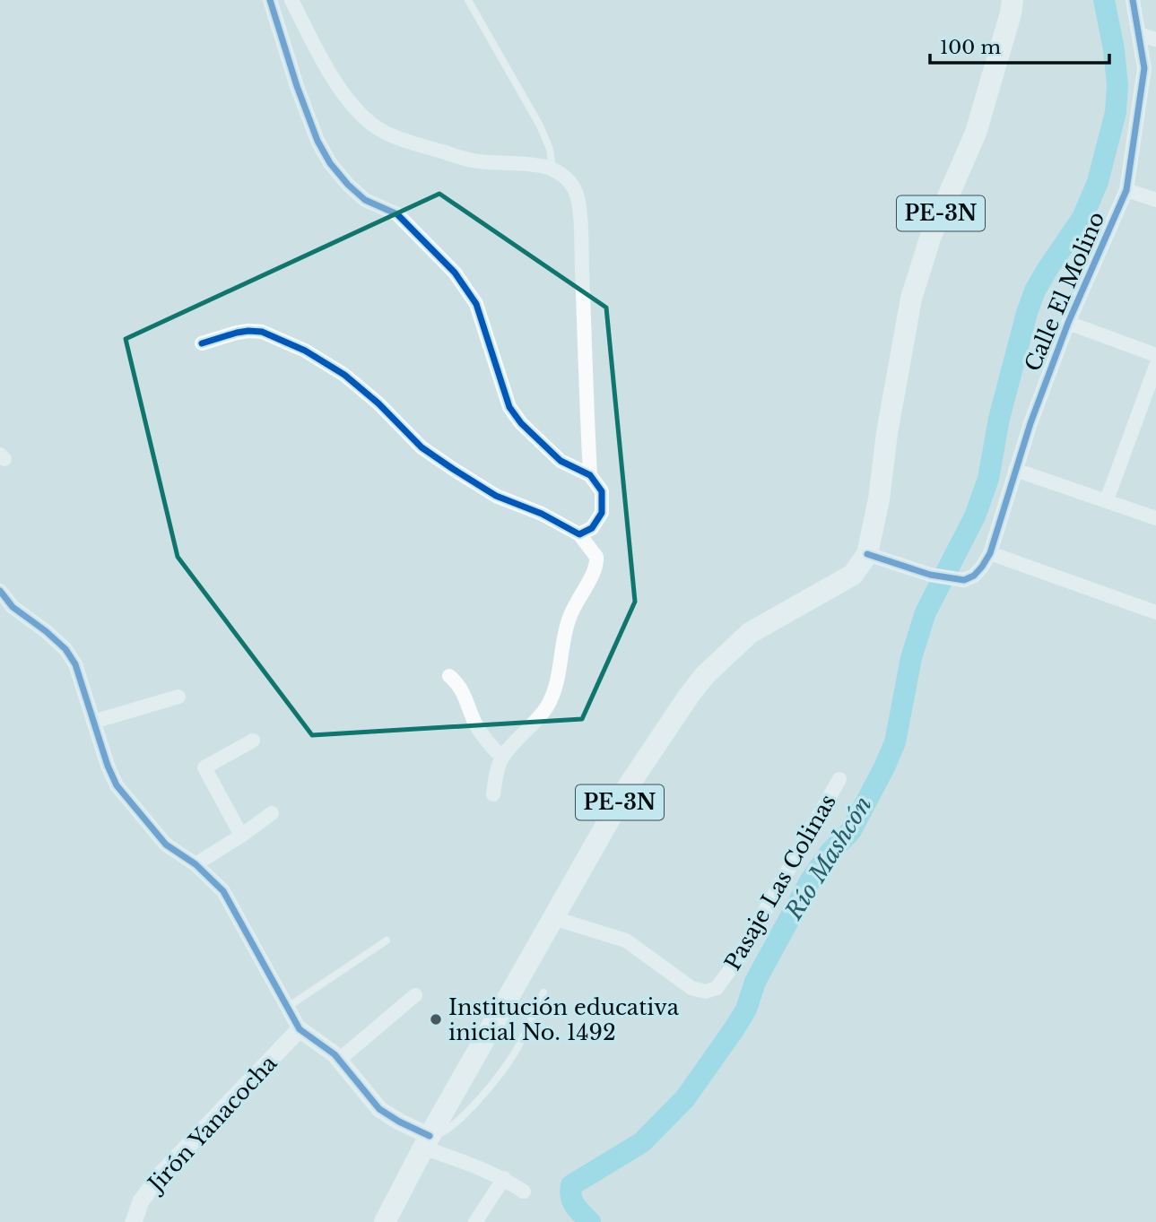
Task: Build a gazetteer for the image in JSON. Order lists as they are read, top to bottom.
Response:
{
  "streets": {
    "highway": ["PE-3N"],
    "street": ["Calle El Molino", "Pasaje Las Colinas", "Jirón Yanacocha"]
  },
  "crossings": [
    ["PE-3N", "Calle El Molino"],
    ["PE-3N", "Pasaje Las Colinas"]
  ],
  "water": ["Río Mashcón"],
  "places": ["Institución educativa inicial No. 1492"],
  "scale_bar": "100 m"
}
